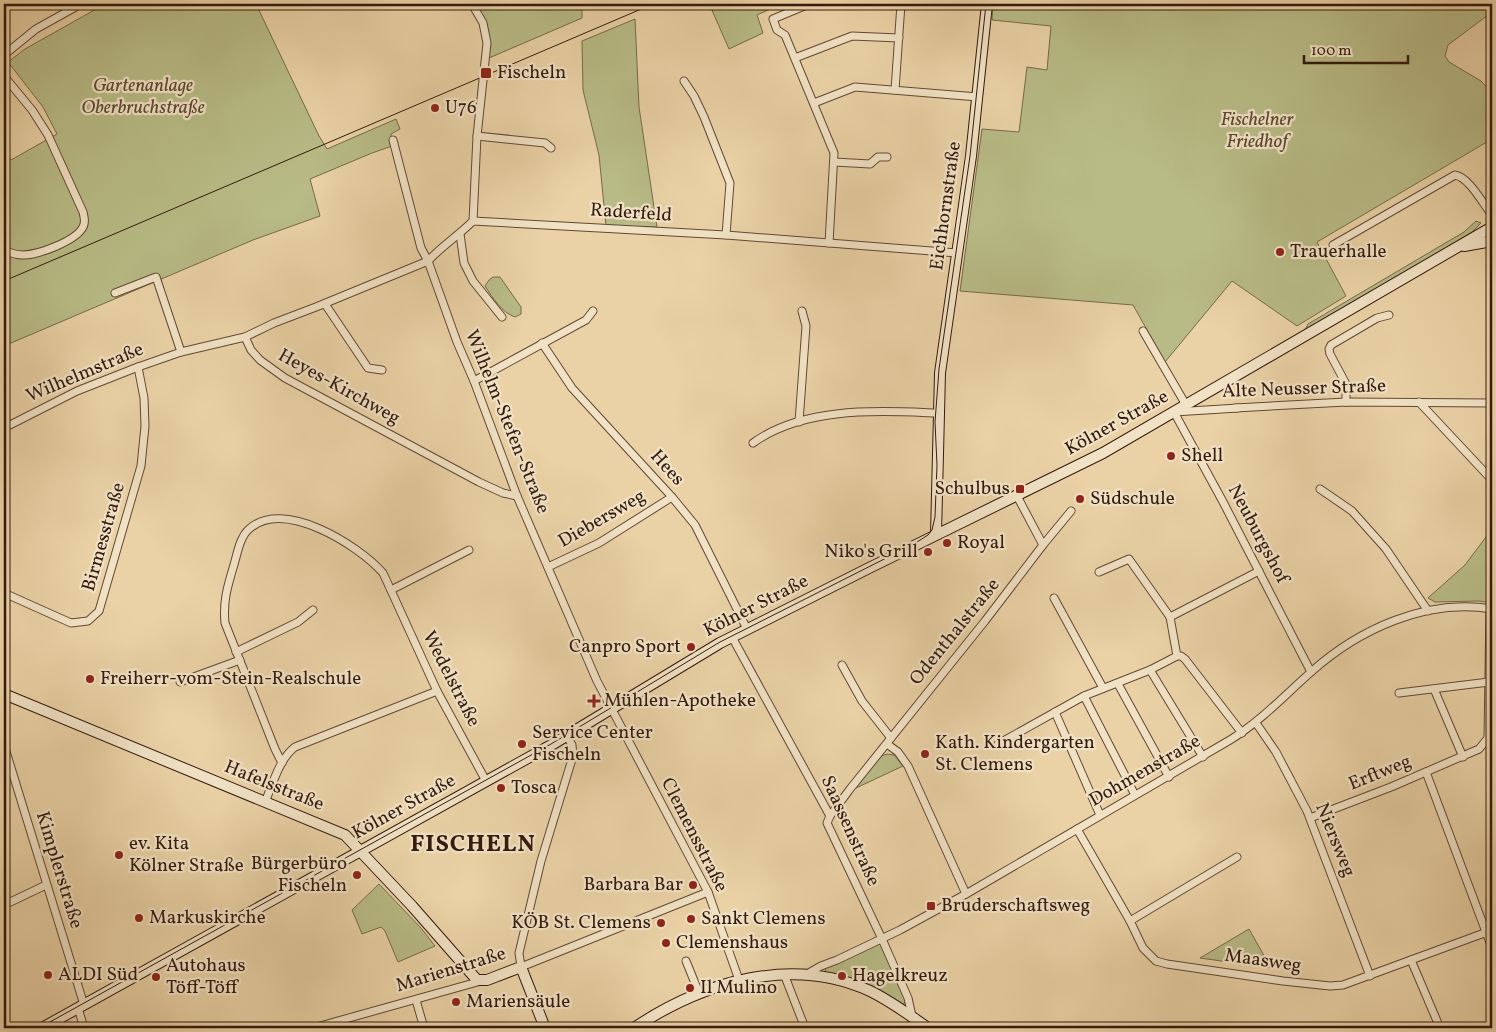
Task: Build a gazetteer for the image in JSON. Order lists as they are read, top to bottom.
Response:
{
  "streets": {
    "main road": [
      "Eichhornstraße",
      "Kölner Straße",
      "Hafelsstraße",
      "Marienstraße"
    ],
    "street": [
      "Raderfeld",
      "Wilhelmstraße",
      "Heyes-Kirchweg",
      "Alte Neusser Straße",
      "Wilhelm-Stefen-Straße",
      "Hees",
      "Diebersweg",
      "Neuburgshof",
      "Birmesstraße",
      "Odenthalstraße",
      "Wedelstraße",
      "Dohmenstraße",
      "Erftweg",
      "Saassenstraße",
      "Clemensstraße",
      "Niersweg",
      "Kimplerstraße",
      "Maasweg"
    ]
  },
  "crossings": [
    ["Eichhornstraße", "Raderfeld"],
    ["Eichhornstraße", "Kölner Straße"],
    ["Wilhelmstraße", "Birmesstraße"],
    ["Heyes-Kirchweg", "Wilhelm-Stefen-Straße"],
    ["Alte Neusser Straße", "Kölner Straße"],
    ["Alte Neusser Straße", "Neuburgshof"],
    ["Wilhelm-Stefen-Straße", "Kölner Straße"],
    ["Wilhelm-Stefen-Straße", "Diebersweg"],
    ["Wilhelm-Stefen-Straße", "Clemensstraße"],
    ["Kölner Straße", "Hees"],
    ["Kölner Straße", "Neuburgshof"],
    ["Kölner Straße", "Wedelstraße"],
    ["Kölner Straße", "Hafelsstraße"],
    ["Kölner Straße", "Saassenstraße"],
    ["Kölner Straße", "Clemensstraße"],
    ["Kölner Straße", "Kimplerstraße"],
    ["Hees", "Diebersweg"],
    ["Neuburgshof", "Dohmenstraße"],
    ["Odenthalstraße", "Saassenstraße"],
    ["Dohmenstraße", "Erftweg"],
    ["Dohmenstraße", "Saassenstraße"],
    ["Dohmenstraße", "Niersweg"],
    ["Dohmenstraße", "Maasweg"],
    ["Erftweg", "Niersweg"],
    ["Hafelsstraße", "Marienstraße"],
    ["Clemensstraße", "Marienstraße"],
    ["Niersweg", "Maasweg"]
  ],
  "districts": ["FISCHELN"],
  "parks": ["Gartenanlage Oberbruchstraße", "Fischelner Friedhof"],
  "places": {
    "transit": ["Fischeln", "Schulbus", "Bruderschaftsweg"],
    "other": [
      "U76",
      "Trauerhalle",
      "Shell",
      "Südschule",
      "Royal",
      "Niko's Grill",
      "Canpro Sport",
      "Freiherr-vom-Stein-Realschule",
      "Service Center Fischeln",
      "Kath. Kindergarten St. Clemens",
      "Tosca",
      "ev. Kita Kölner Straße",
      "Bürgerbüro Fischeln",
      "Barbara Bar",
      "Markuskirche",
      "Sankt Clemens",
      "KÖB St. Clemens",
      "Clemenshaus",
      "ALDI Süd",
      "Hagelkreuz",
      "Autohaus Töff-Töff",
      "Il Mulino",
      "Mariensäule"
    ],
    "health": ["Mühlen-Apotheke"]
  },
  "scale_bar": "100 m"
}
